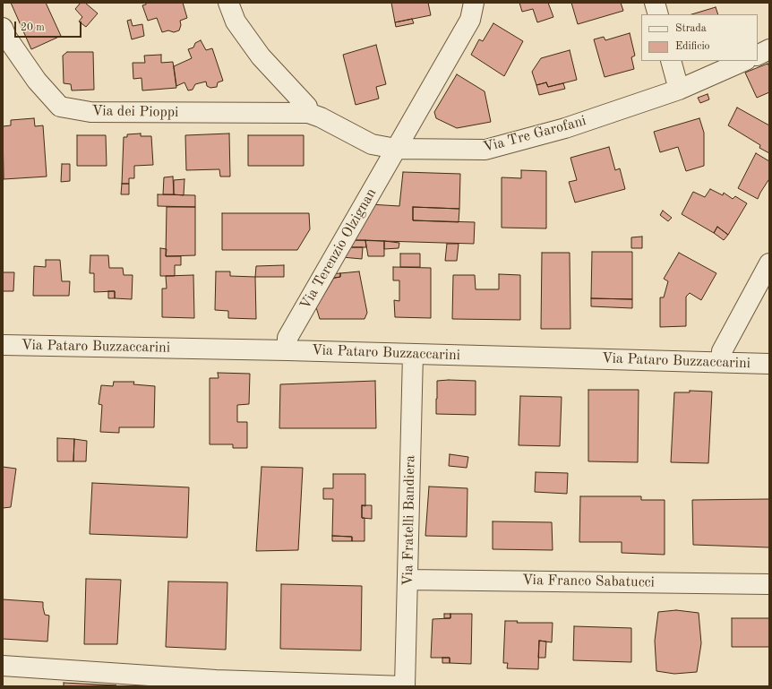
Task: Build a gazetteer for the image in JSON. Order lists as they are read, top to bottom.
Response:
{
  "streets": {
    "street": [
      "Via dei Pioppi",
      "Via Tre Garofani",
      "Via Terenzio Olzignan",
      "Via Pataro Buzzaccarini",
      "Via Fratelli Bandiera",
      "Via Franco Sabatucci"
    ]
  },
  "crossings": [
    ["Via dei Pioppi", "Via Tre Garofani"],
    ["Via Tre Garofani", "Via Terenzio Olzignan"],
    ["Via Terenzio Olzignan", "Via Pataro Buzzaccarini"],
    ["Via Pataro Buzzaccarini", "Via Fratelli Bandiera"],
    ["Via Fratelli Bandiera", "Via Franco Sabatucci"]
  ],
  "legend": ["Strada", "Edificio"],
  "scale_bar": "20 m"
}
